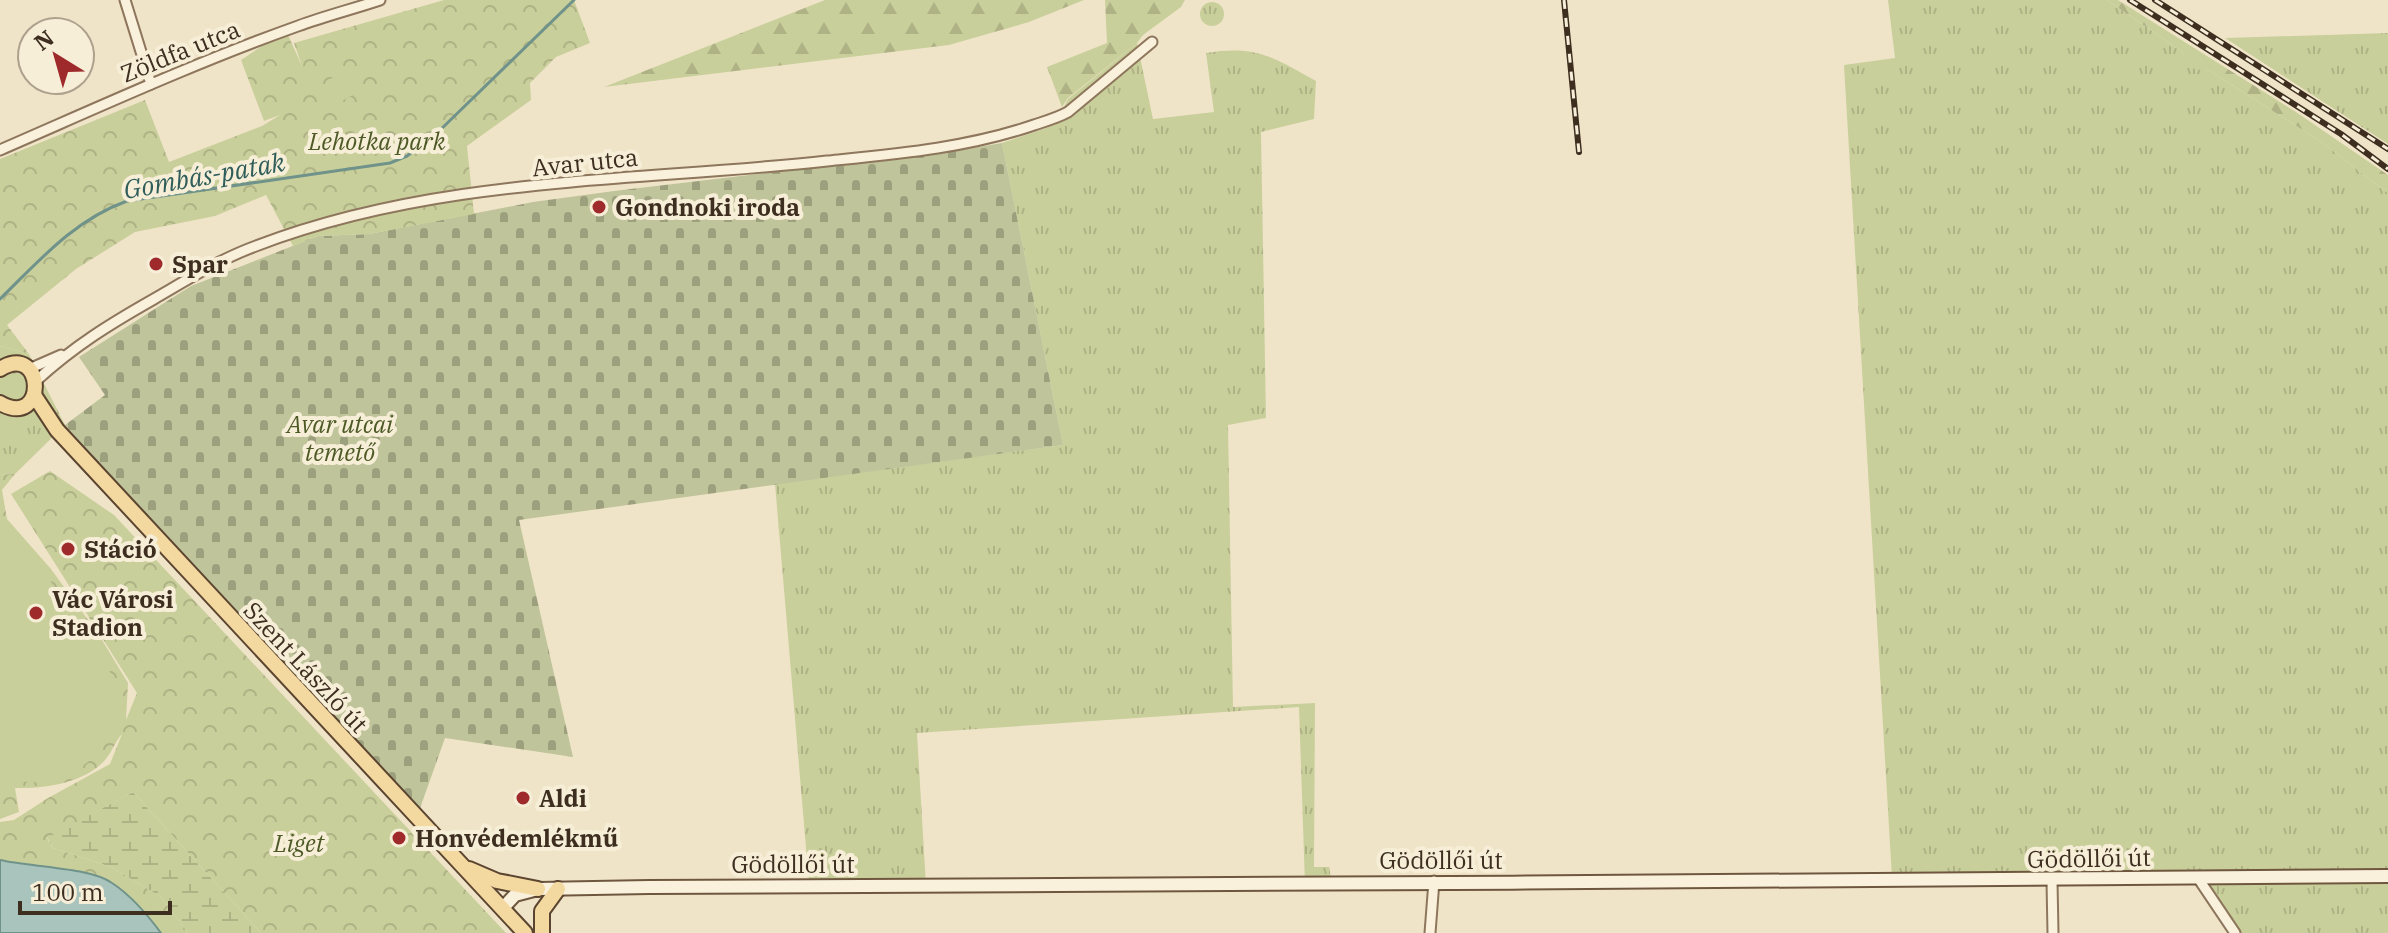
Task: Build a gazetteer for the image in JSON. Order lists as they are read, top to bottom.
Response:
{
  "streets": {
    "main road": ["Szent László út", "Gödöllői út"],
    "street": ["Zöldfa utca", "Avar utca"]
  },
  "crossings": [
    ["Szent László út", "Gödöllői út"]
  ],
  "water": ["Gombás-patak"],
  "parks": ["Lehotka park", "Avar utcai temető", "Liget"],
  "places": [
    "Gondnoki iroda",
    "Spar",
    "Stáció",
    "Vác Városi Stadion",
    "Aldi",
    "Honvédemlékmű"
  ],
  "scale_bar": "100 m",
  "north": "top left"
}
